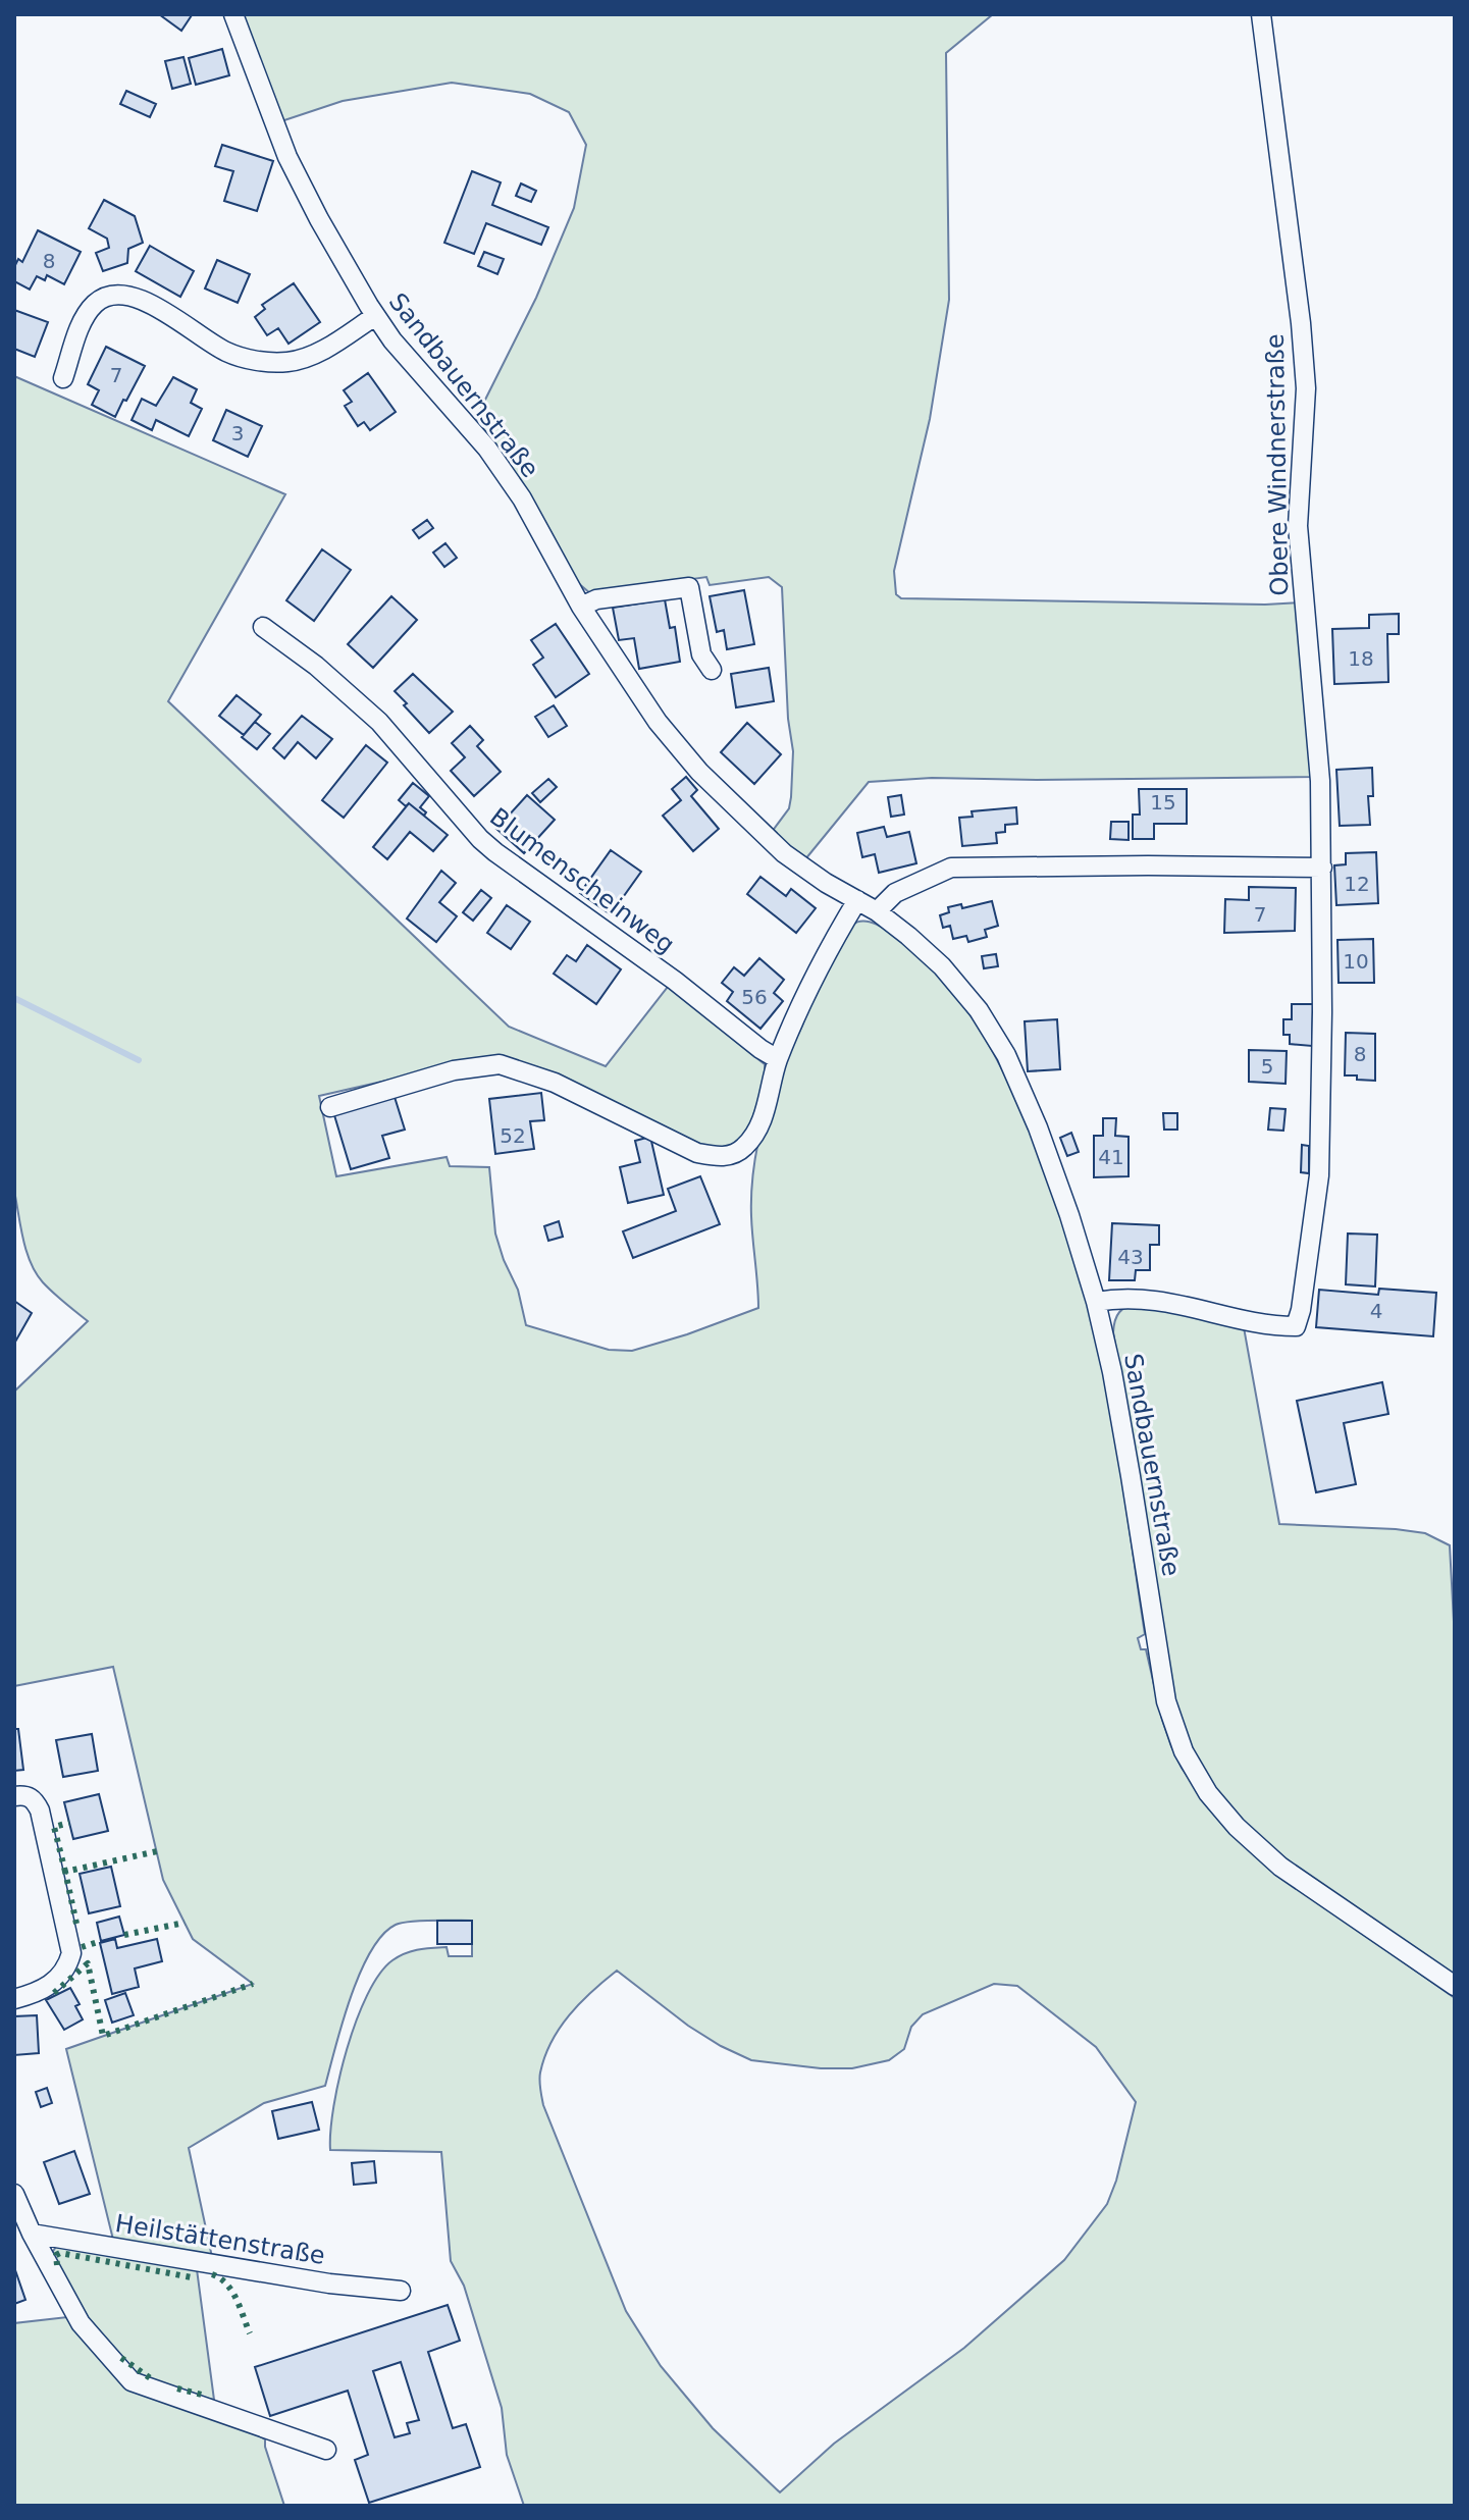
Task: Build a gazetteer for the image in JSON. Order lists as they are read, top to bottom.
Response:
{
  "streets": {
    "street": [
      "Sandbauernstraße",
      "Obere Windnerstraße",
      "Blumenscheinweg",
      "Heilstättenstraße"
    ]
  },
  "crossings": [
    ["Sandbauernstraße", "Obere Windnerstraße"]
  ],
  "house_numbers": [
    "8",
    "7",
    "3",
    "18",
    "15",
    "12",
    "7",
    "10",
    "56",
    "8",
    "5",
    "52",
    "41",
    "43",
    "4"
  ]
}
